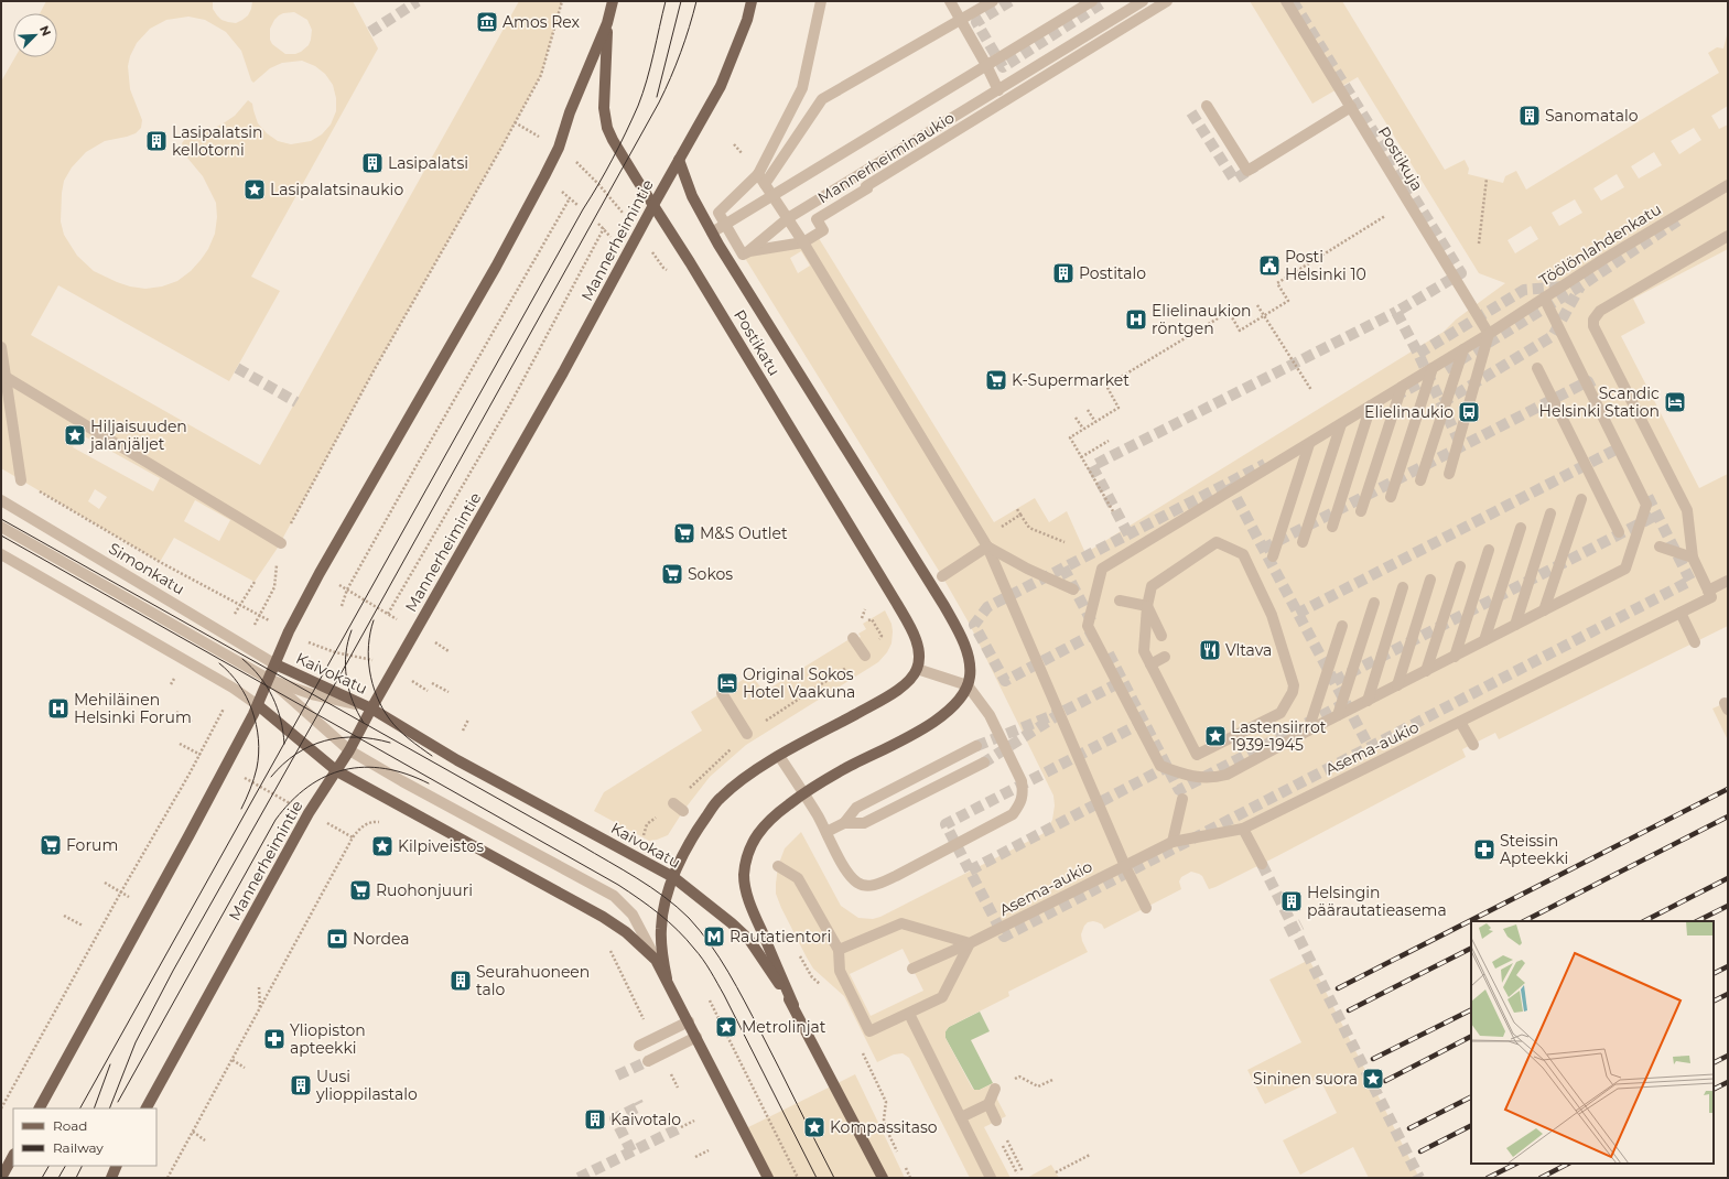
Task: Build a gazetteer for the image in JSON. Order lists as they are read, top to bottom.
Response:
{
  "streets": {
    "main road": ["Mannerheimintie", "Postikatu", "Kaivokatu"],
    "street": [
      "Mannerheiminaukio",
      "Postikuja",
      "Töölönlahdenkatu",
      "Simonkatu",
      "Asema-aukio"
    ]
  },
  "crossings": [
    ["Mannerheiminaukio", "Postikatu"],
    ["Postikuja", "Töölönlahdenkatu"],
    ["Mannerheimintie", "Postikatu"],
    ["Mannerheimintie", "Kaivokatu"],
    ["Simonkatu", "Kaivokatu"]
  ],
  "places": {
    "museum": ["Amos Rex"],
    "building": [
      "Sanomatalo",
      "Lasipalatsin kellotorni",
      "Lasipalatsi",
      "Postitalo",
      "Helsingin päärautatieasema",
      "Seurahuoneen talo",
      "Uusi ylioppilastalo",
      "Kaivotalo"
    ],
    "place": [
      "Lasipalatsinaukio",
      "Hiljaisuuden jalanjäljet",
      "Lastensiirrot 1939-1945",
      "Kilpiveistos",
      "Metrolinjat",
      "Sininen suora",
      "Kompassitaso"
    ],
    "public building": ["Posti Helsinki 10"],
    "hospital": ["Elielinaukion röntgen", "Mehiläinen Helsinki Forum"],
    "supermarket": [
      "K-Supermarket",
      "M&S Outlet",
      "Sokos",
      "Forum",
      "Ruohonjuuri"
    ],
    "hotel": ["Scandic Helsinki Station", "Original Sokos Hotel Vaakuna"],
    "bus stop": ["Elielinaukio"],
    "restaurant": ["Vltava"],
    "pharmacy": ["Steissin Apteekki", "Yliopiston apteekki"],
    "metro station": ["Rautatientori"],
    "bank": ["Nordea"]
  },
  "legend": ["Road", "Railway"],
  "north": "top right"
}
